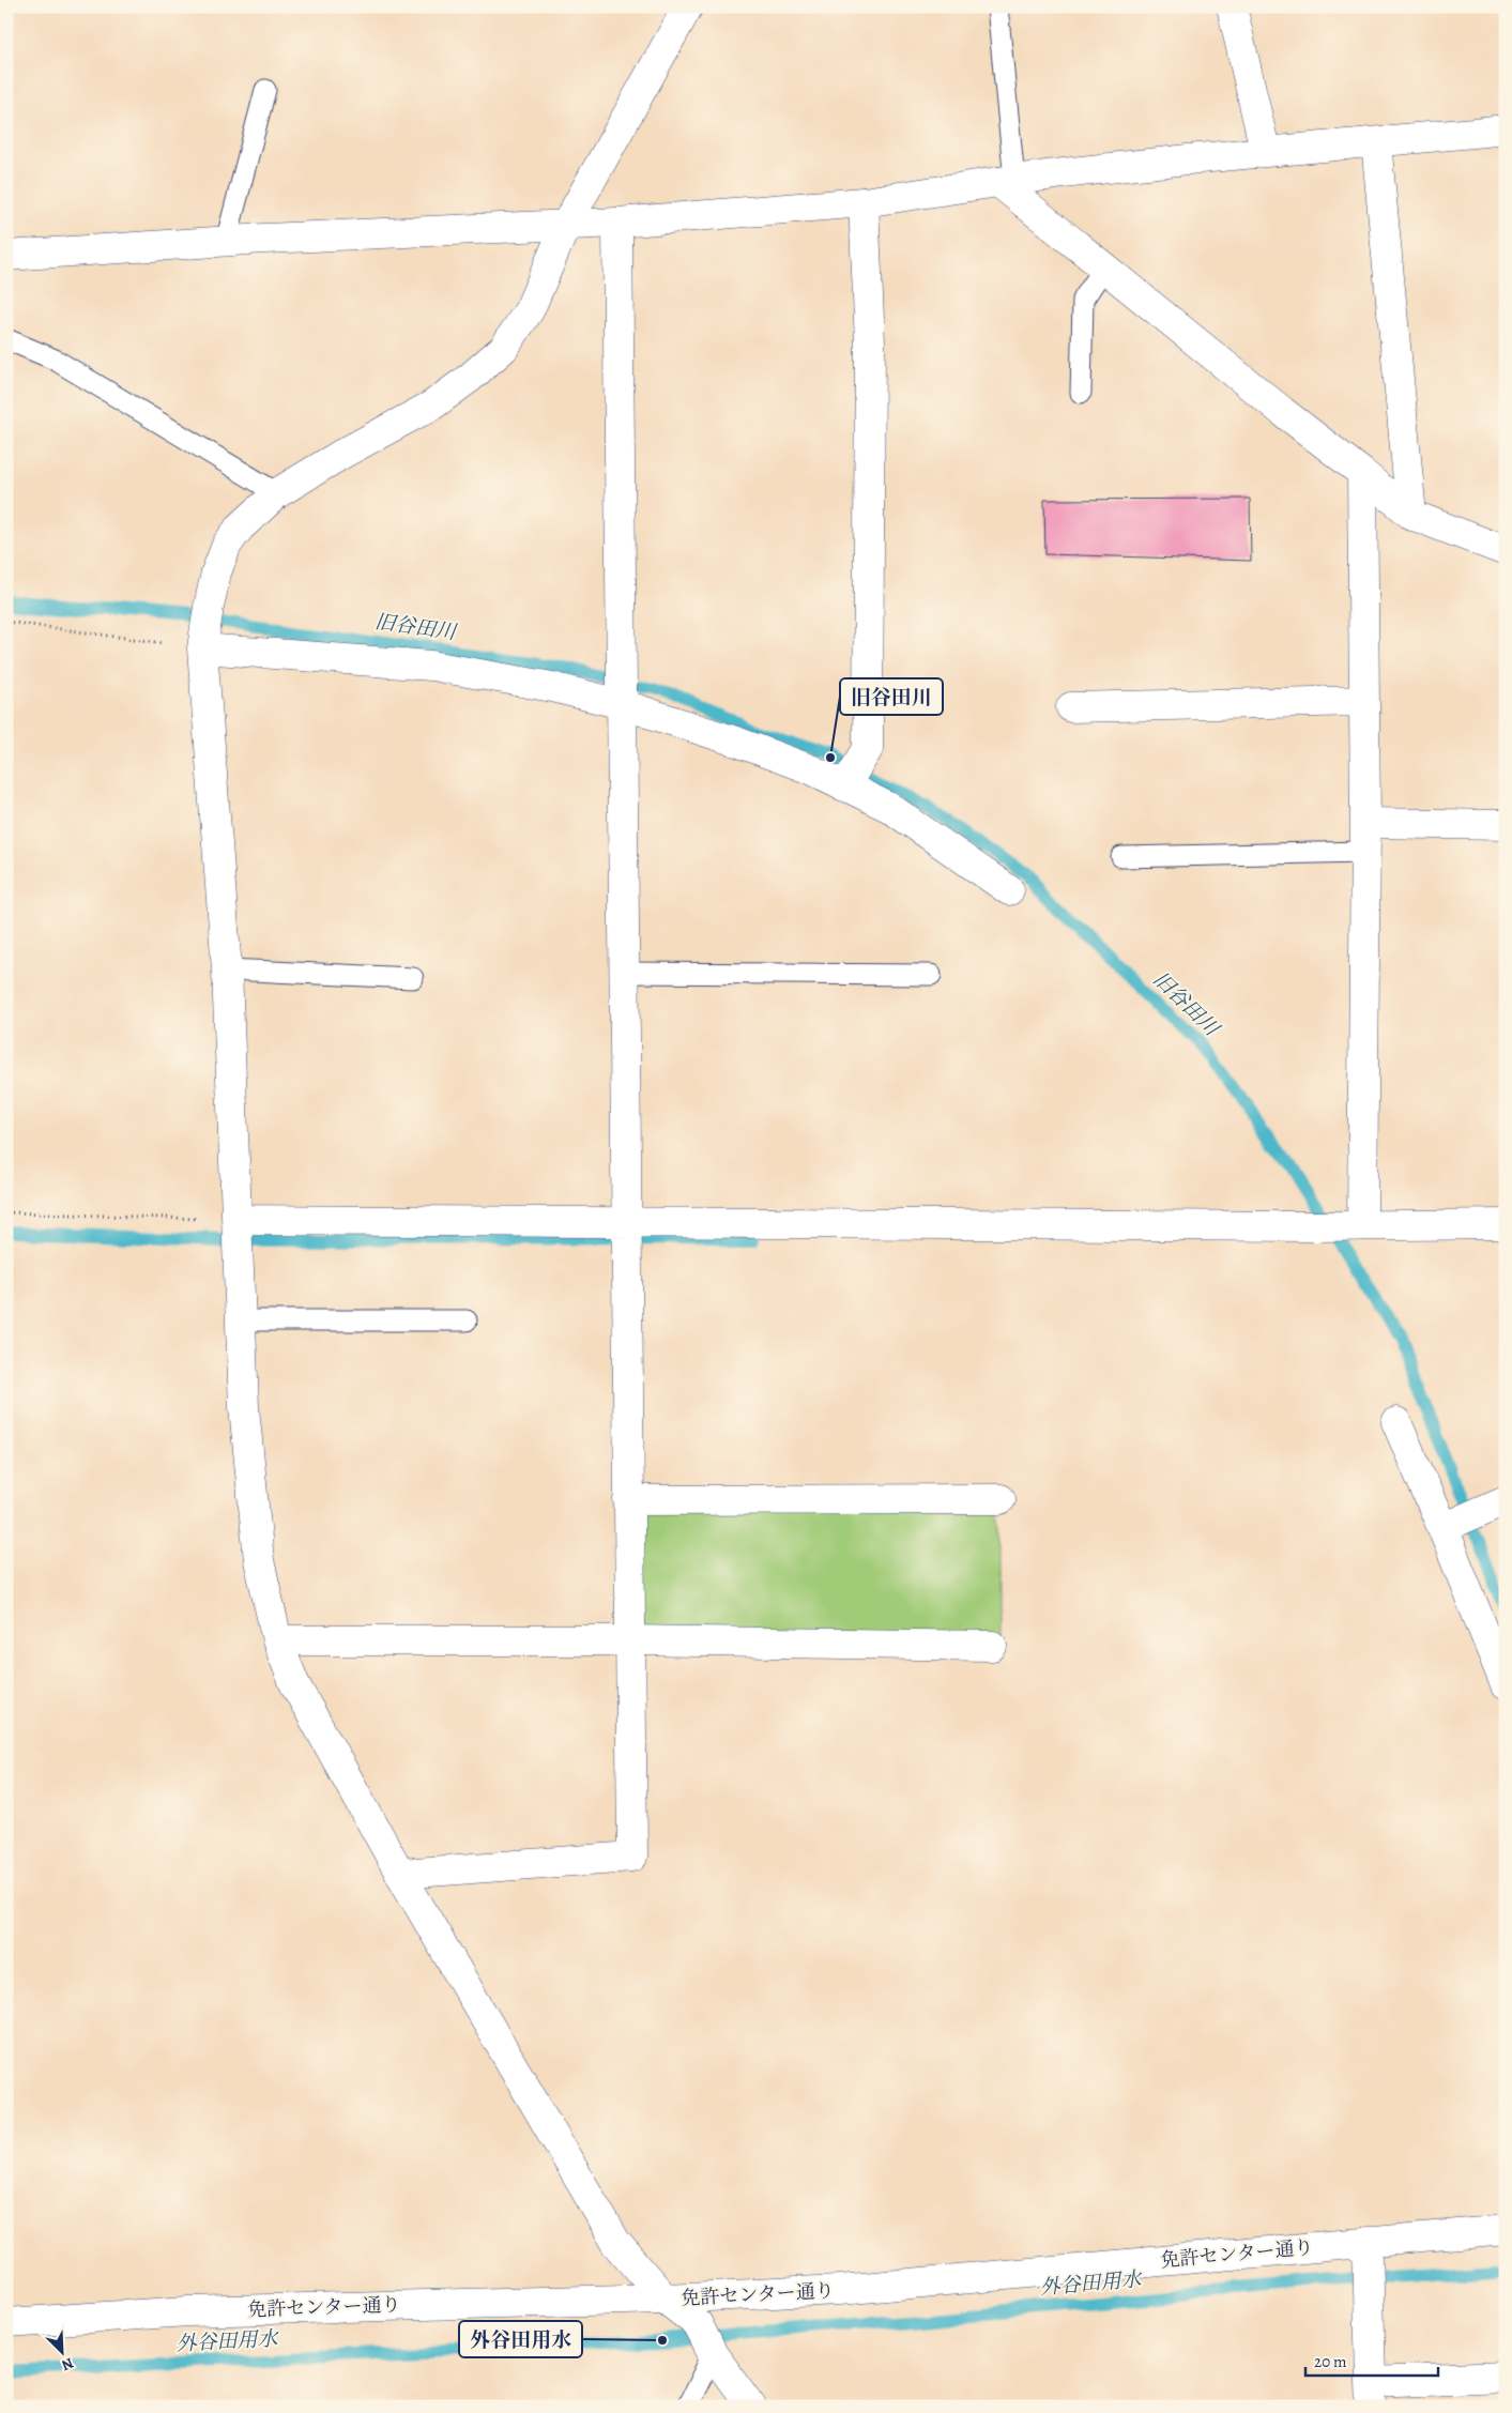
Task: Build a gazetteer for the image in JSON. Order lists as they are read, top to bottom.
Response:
{
  "streets": {
    "street": ["免許センター通り"]
  },
  "water": ["旧谷田川", "外谷田用水"],
  "places": ["旧谷田川", "外谷田用水"],
  "scale_bar": "20 m",
  "north": "bottom right"
}
